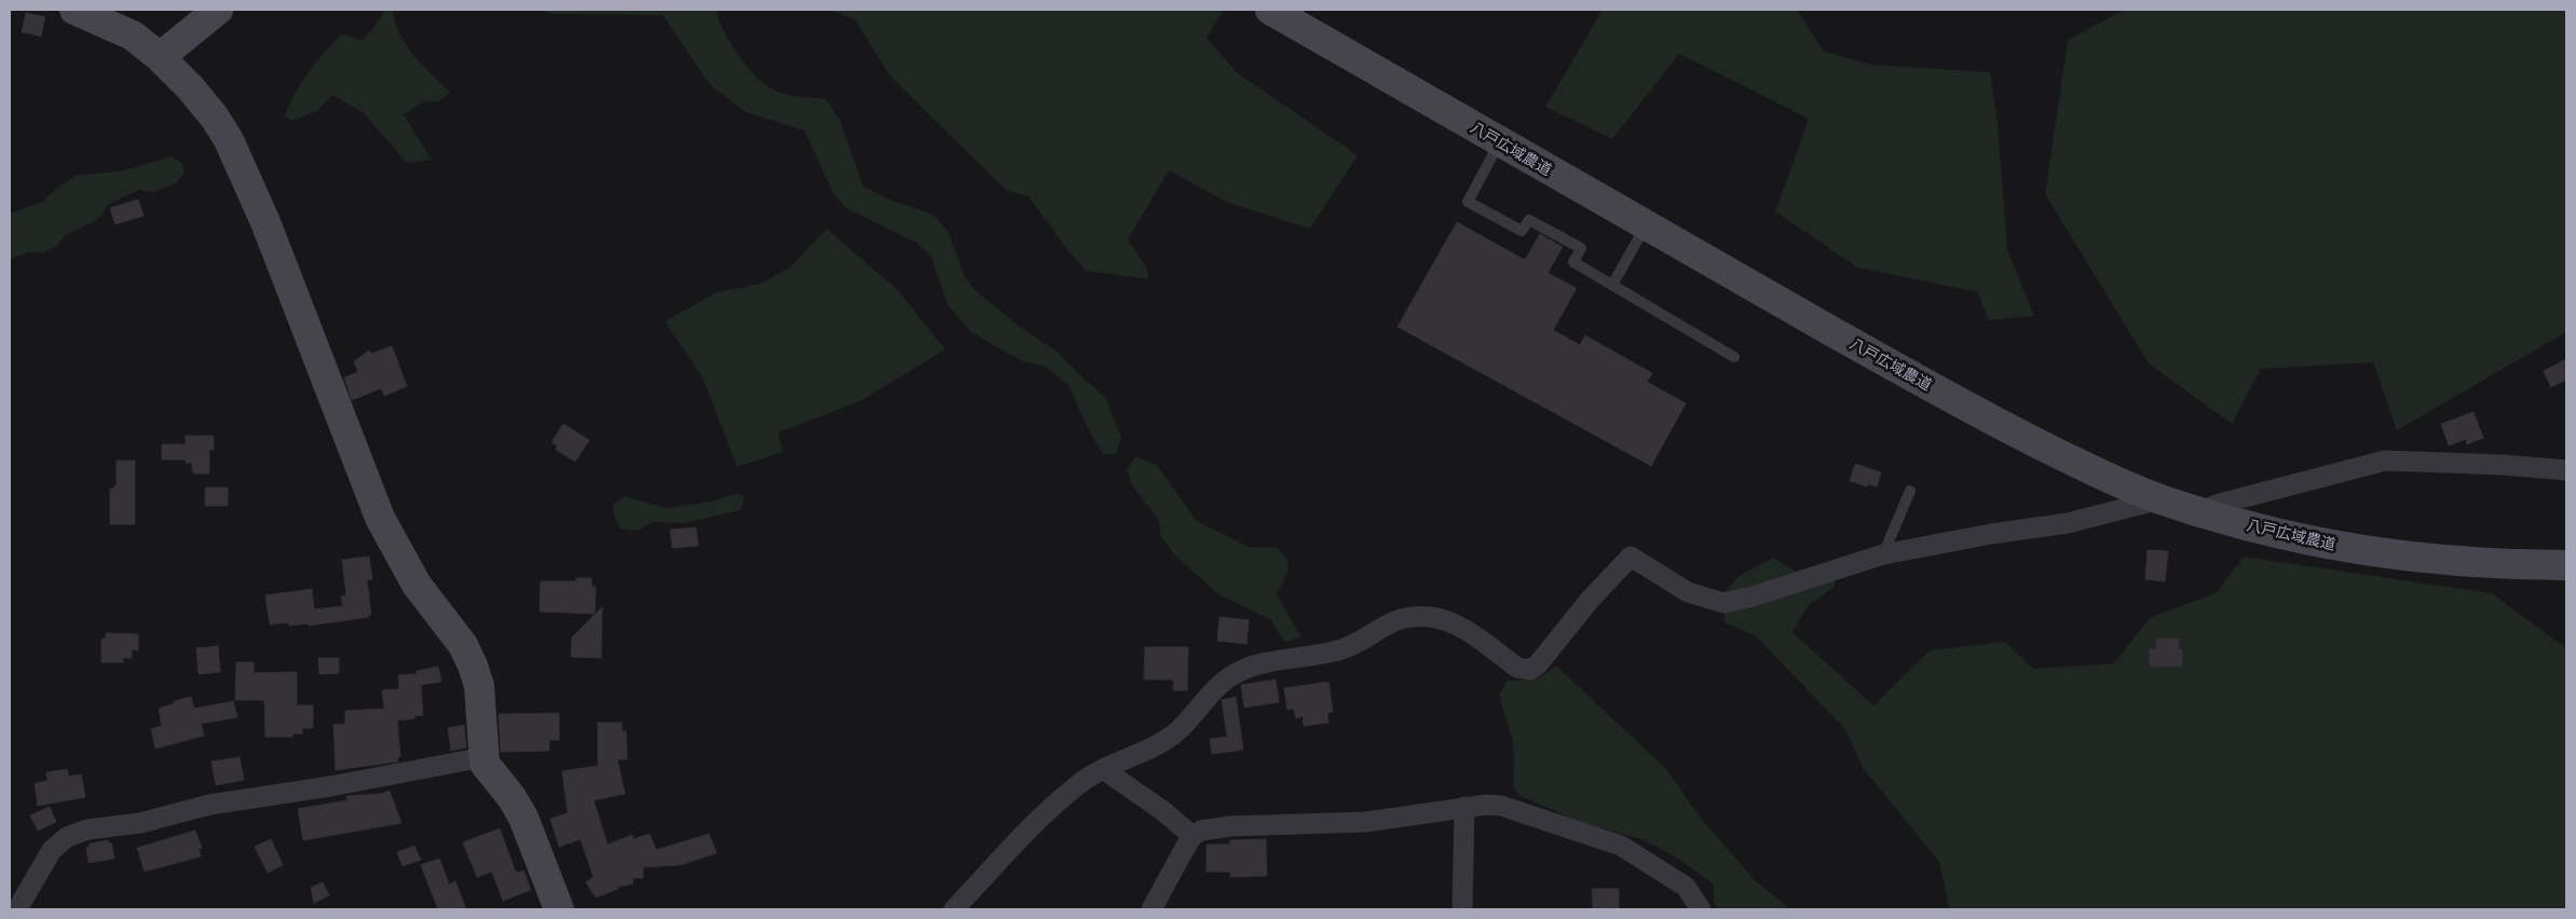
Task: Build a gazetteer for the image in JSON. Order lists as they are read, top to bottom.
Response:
{
  "streets": {
    "street": ["八戸広域農道"]
  }
}
